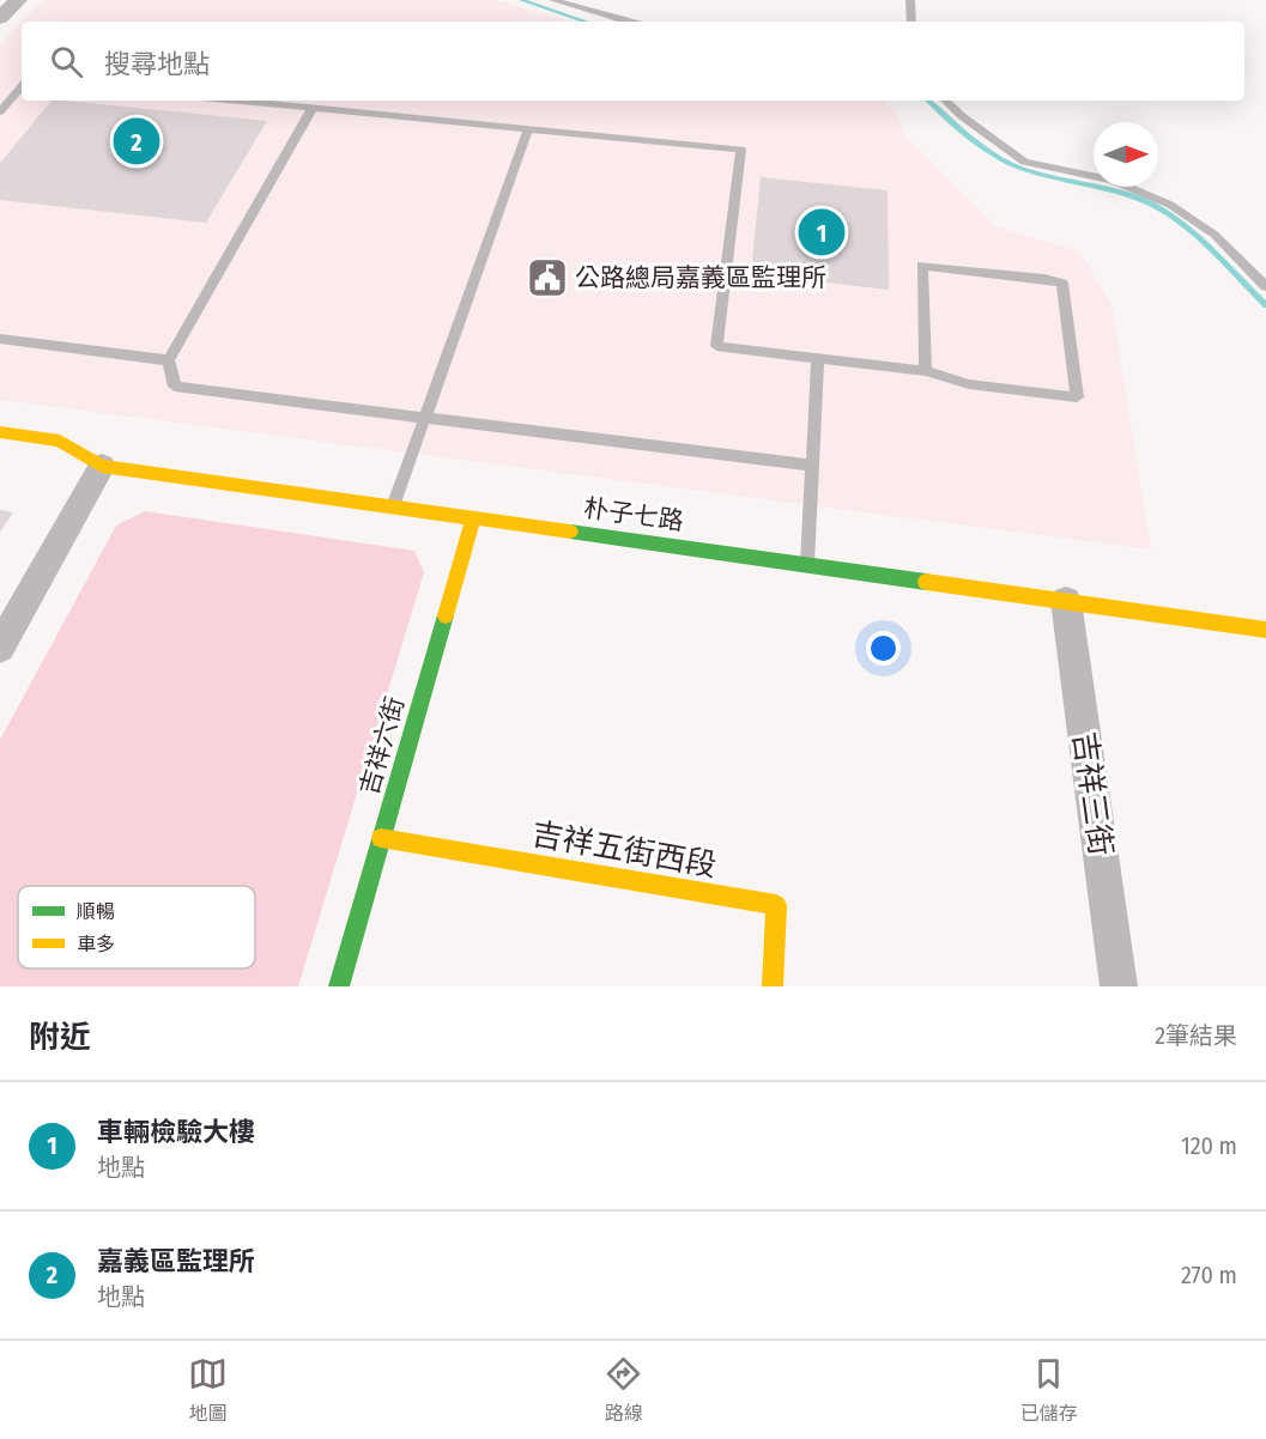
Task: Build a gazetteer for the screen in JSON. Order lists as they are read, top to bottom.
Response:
{
  "streets": {
    "street": [
      "朴子七路",
      "吉祥六街",
      "吉祥三街",
      "吉祥五街西段"
    ]
  },
  "crossings": [
    ["朴子七路", "吉祥六街"],
    ["朴子七路", "吉祥三街"],
    ["吉祥六街", "吉祥五街西段"]
  ],
  "places": {
    "public building": ["公路總局嘉義區監理所"]
  },
  "legend": ["順暢", "車多"],
  "north": "right",
  "page": {
    "search": "搜尋地點",
    "pins": ["2", "1"],
    "heading": ["附近", "2筆結果"],
    "list": [
      {
        "mark": "1",
        "name": "車輛檢驗大樓",
        "note": "地點",
        "value": "120 m"
      },
      {
        "mark": "2",
        "name": "嘉義區監理所",
        "note": "地點",
        "value": "270 m"
      }
    ],
    "nav": ["地圖", "路線", "已儲存"]
  }
}
